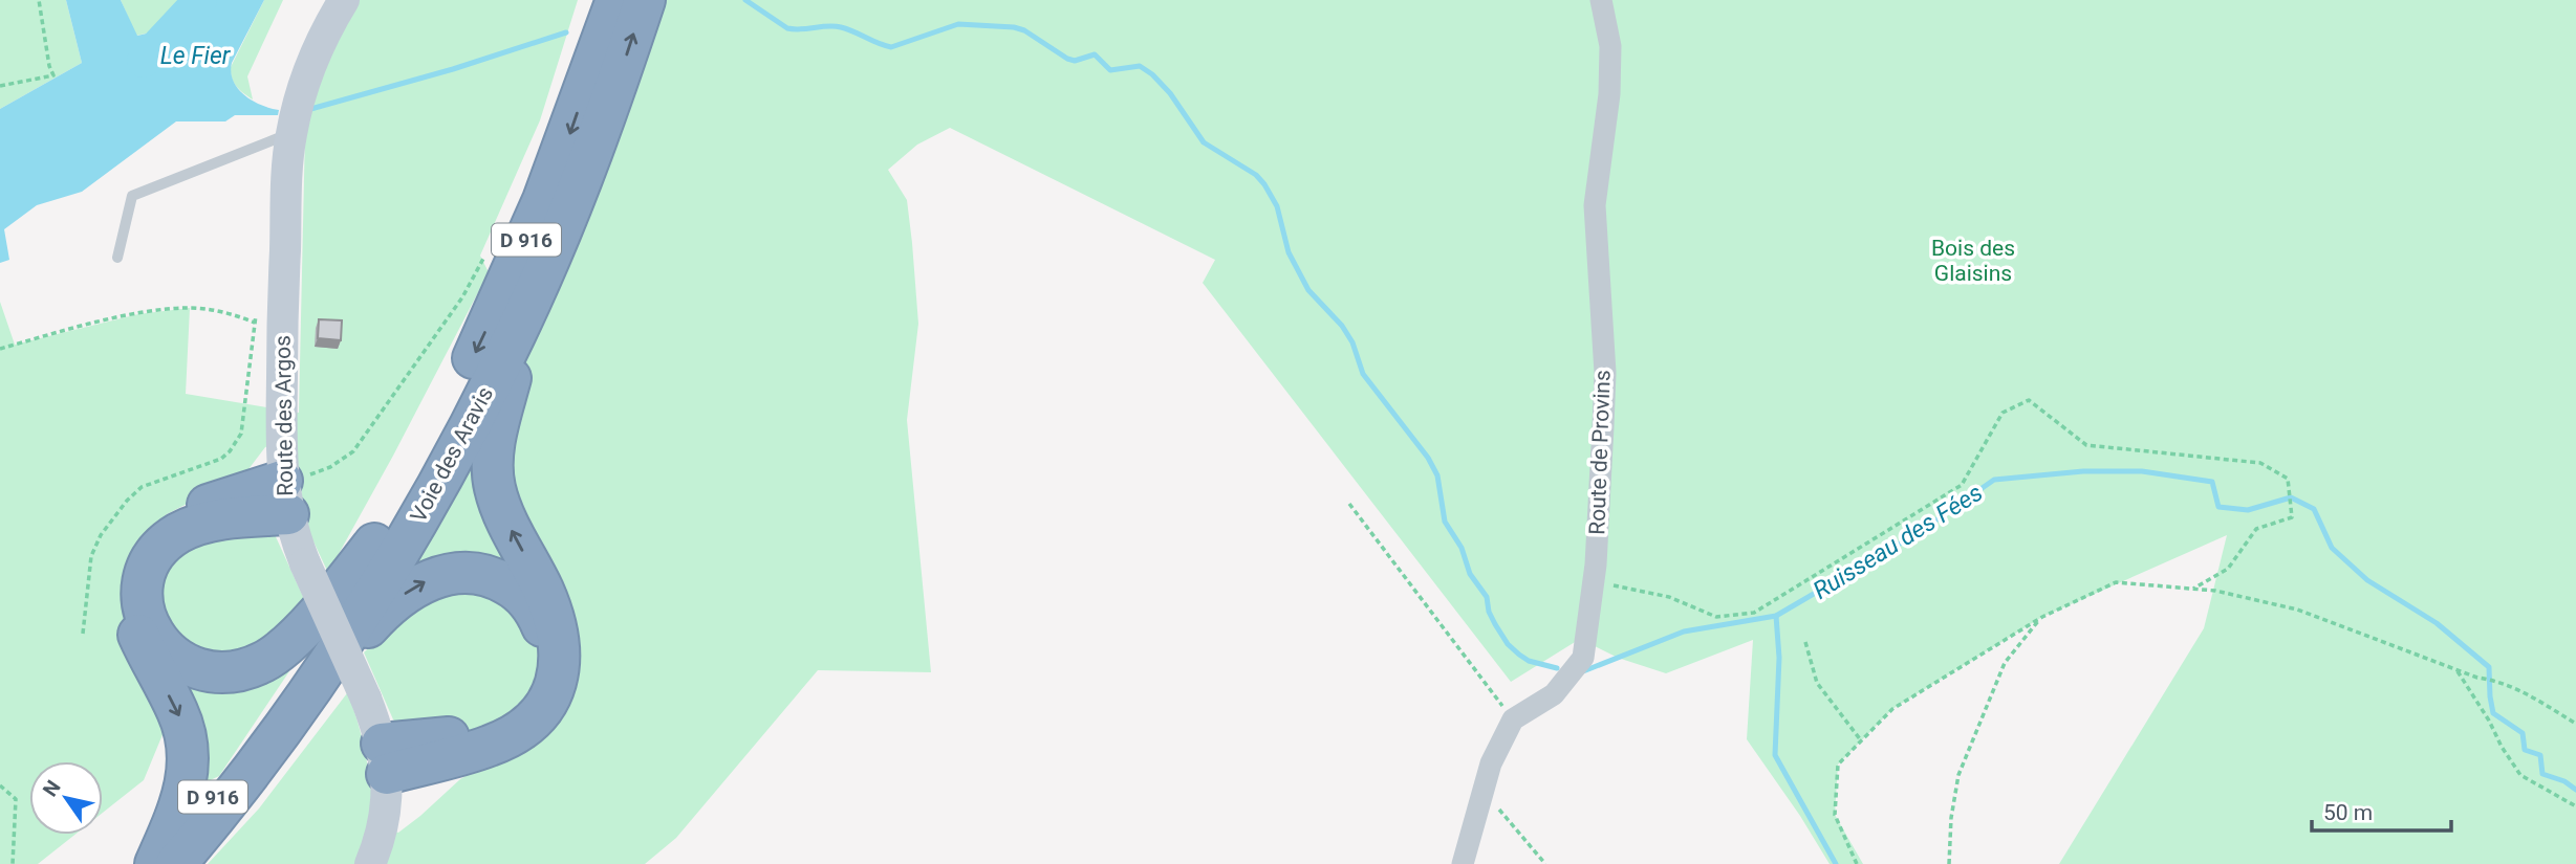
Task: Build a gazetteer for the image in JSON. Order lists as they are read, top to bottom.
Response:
{
  "streets": {
    "highway": ["D 916", "Voie des Aravis"],
    "street": ["Route des Argos", "Route de Provins"]
  },
  "water": ["Le Fier", "Ruisseau des Fées"],
  "parks": ["Bois des Glaisins"],
  "scale_bar": "50 m",
  "north": "top left"
}
